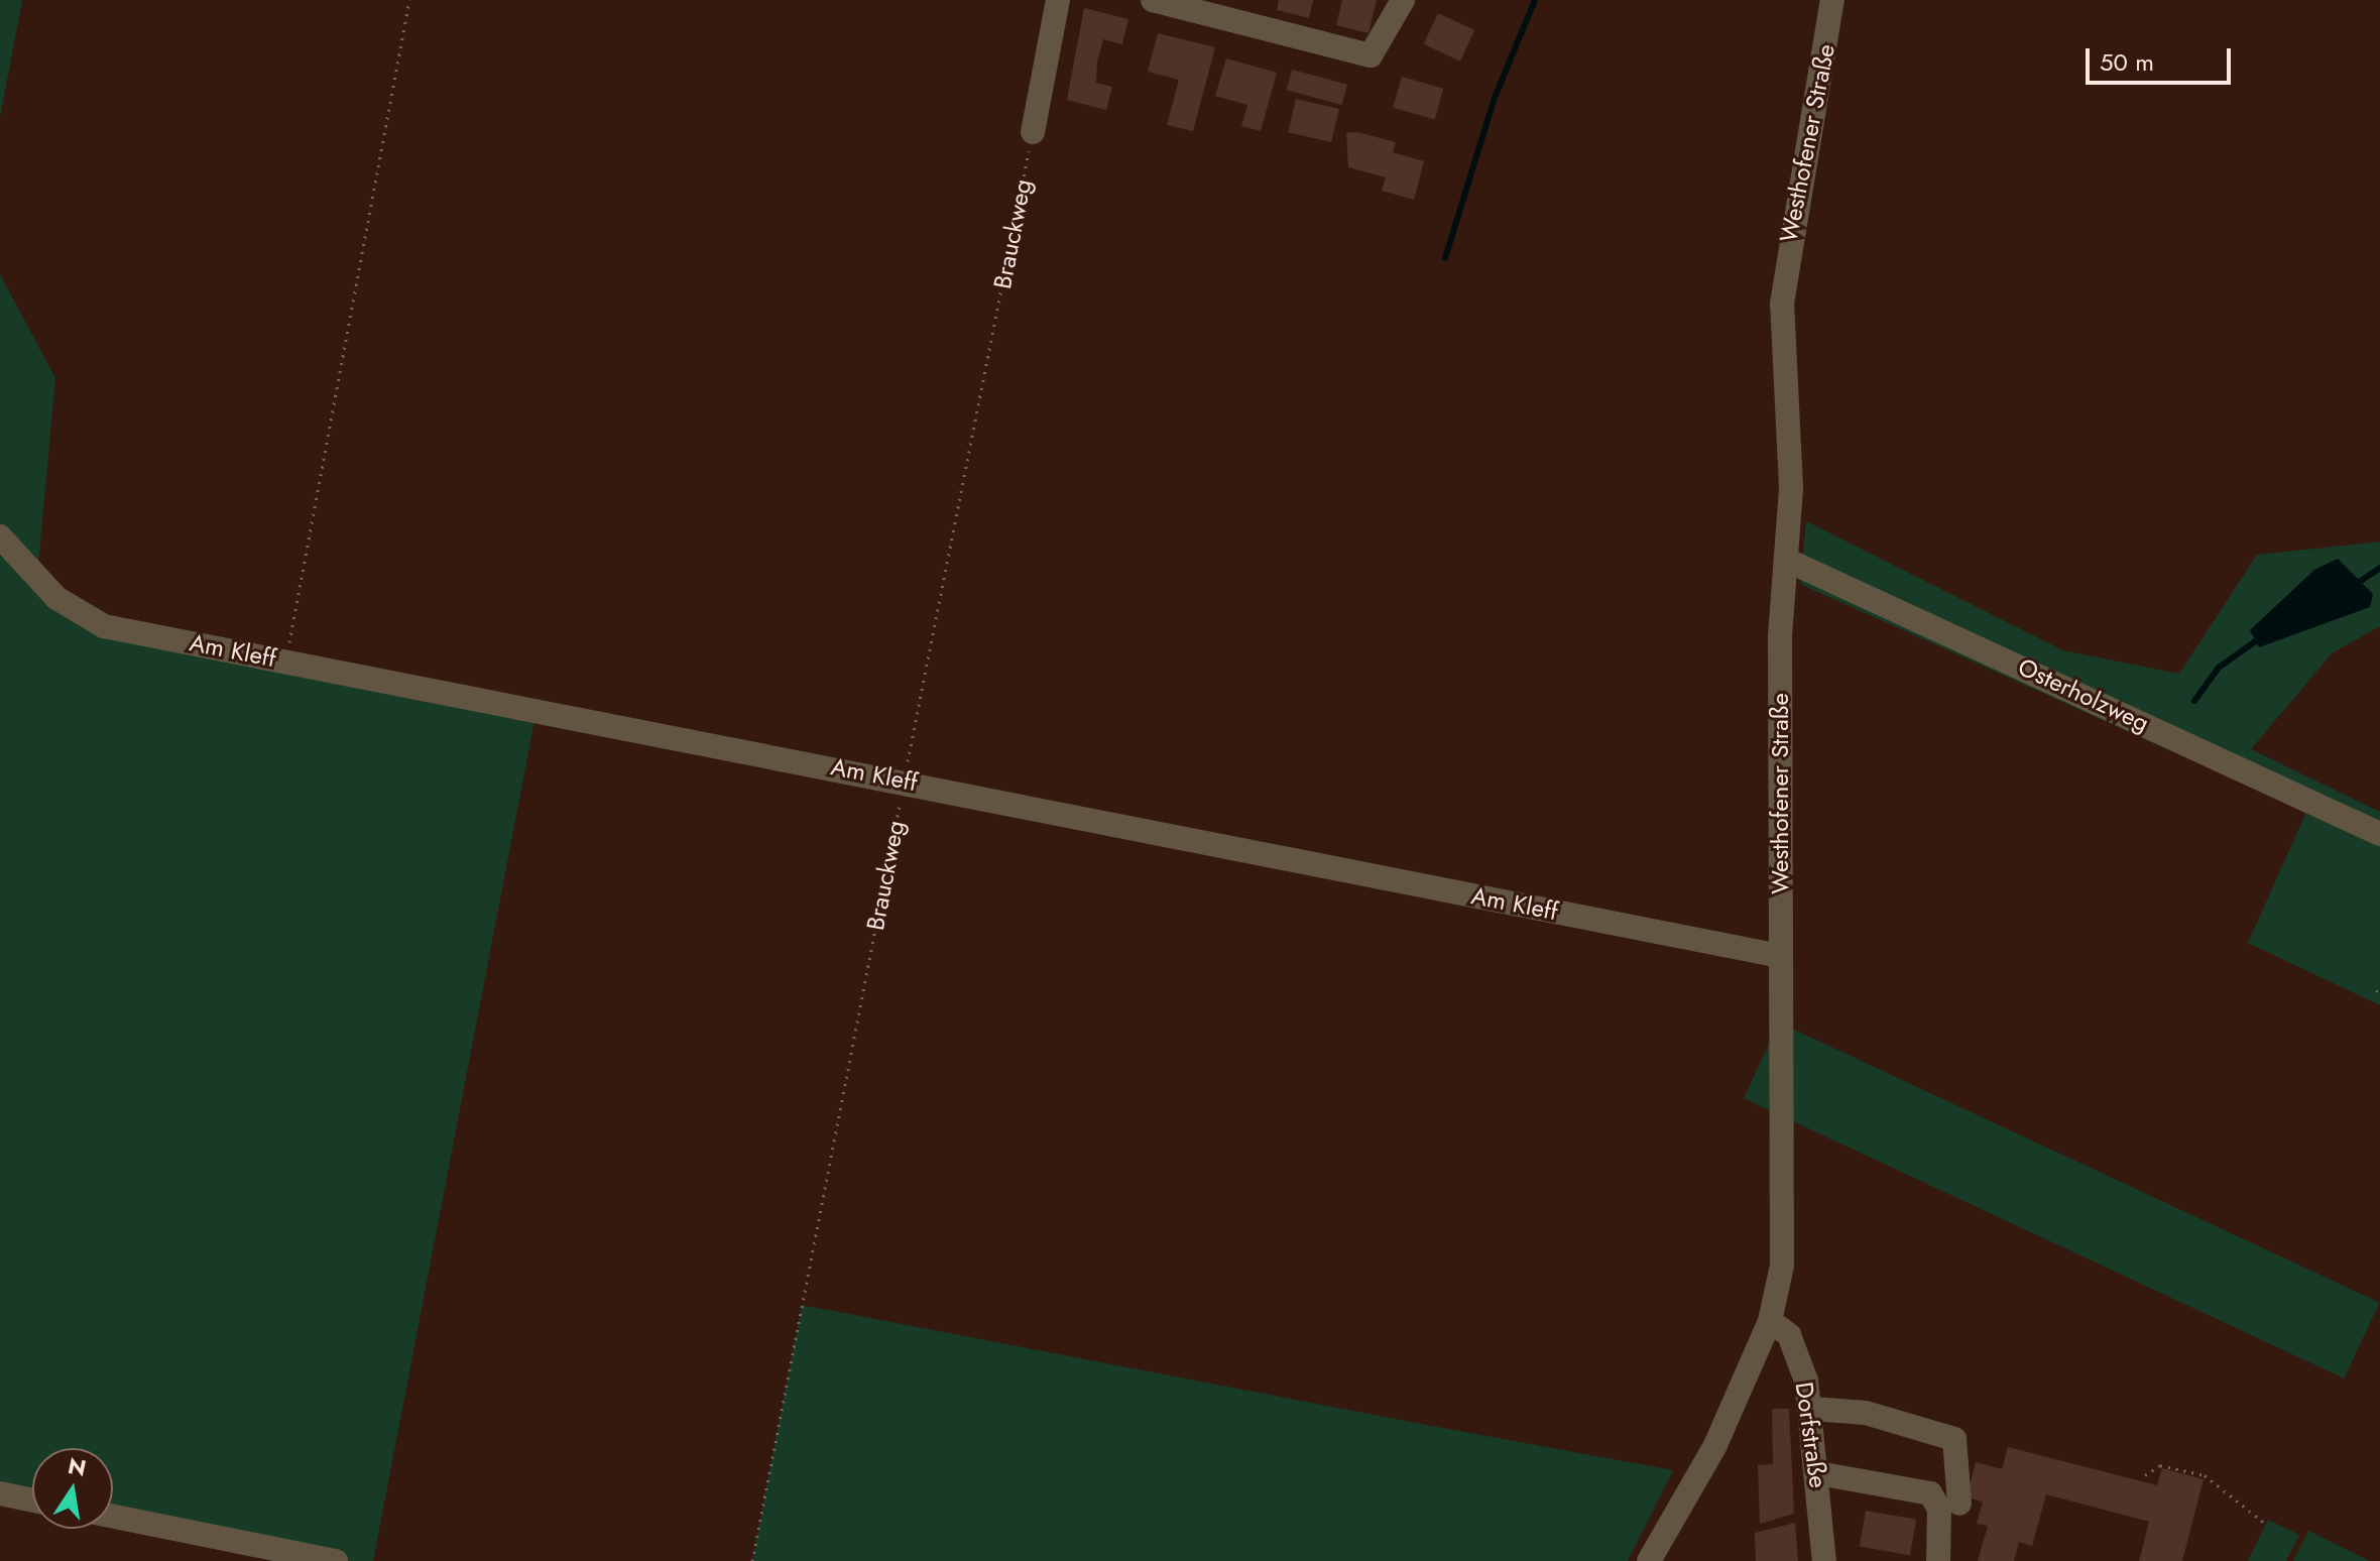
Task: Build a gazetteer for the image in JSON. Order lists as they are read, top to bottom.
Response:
{
  "streets": {
    "street": [
      "Westhofener Straße",
      "Am Kleff",
      "Osterholzweg",
      "Dorfstraße"
    ],
    "path": ["Brauckweg"]
  },
  "crossings": [
    ["Westhofener Straße", "Am Kleff"],
    ["Westhofener Straße", "Osterholzweg"],
    ["Westhofener Straße", "Dorfstraße"],
    ["Brauckweg", "Am Kleff"]
  ],
  "scale_bar": "50 m",
  "north": "top"
}
